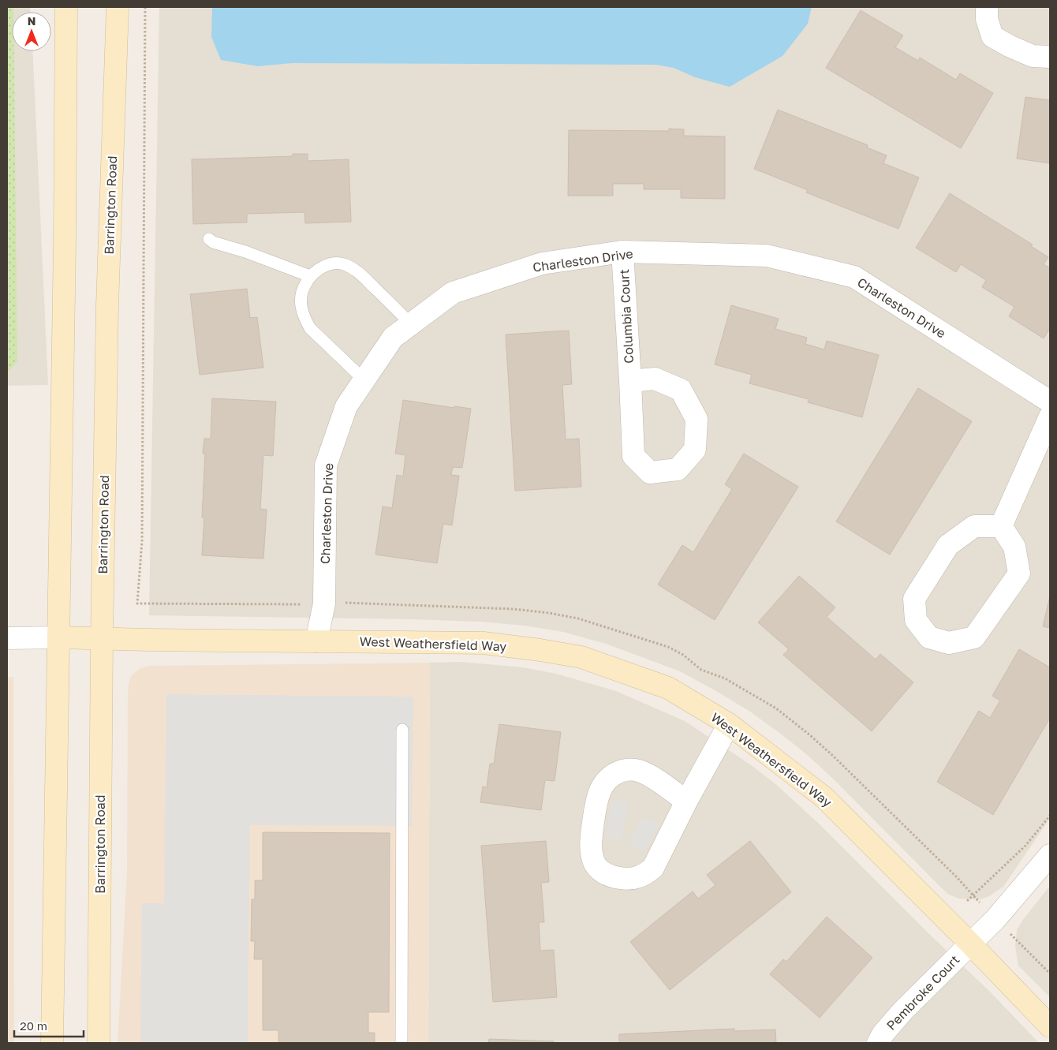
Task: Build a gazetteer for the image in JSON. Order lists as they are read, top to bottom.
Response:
{
  "streets": {
    "main road": ["Barrington Road", "West Weathersfield Way"],
    "street": ["Charleston Drive", "Columbia Court", "Pembroke Court"]
  },
  "crossings": [
    ["Barrington Road", "West Weathersfield Way"],
    ["Charleston Drive", "Columbia Court"],
    ["Charleston Drive", "West Weathersfield Way"],
    ["West Weathersfield Way", "Pembroke Court"]
  ],
  "scale_bar": "20 m",
  "north": "top"
}
